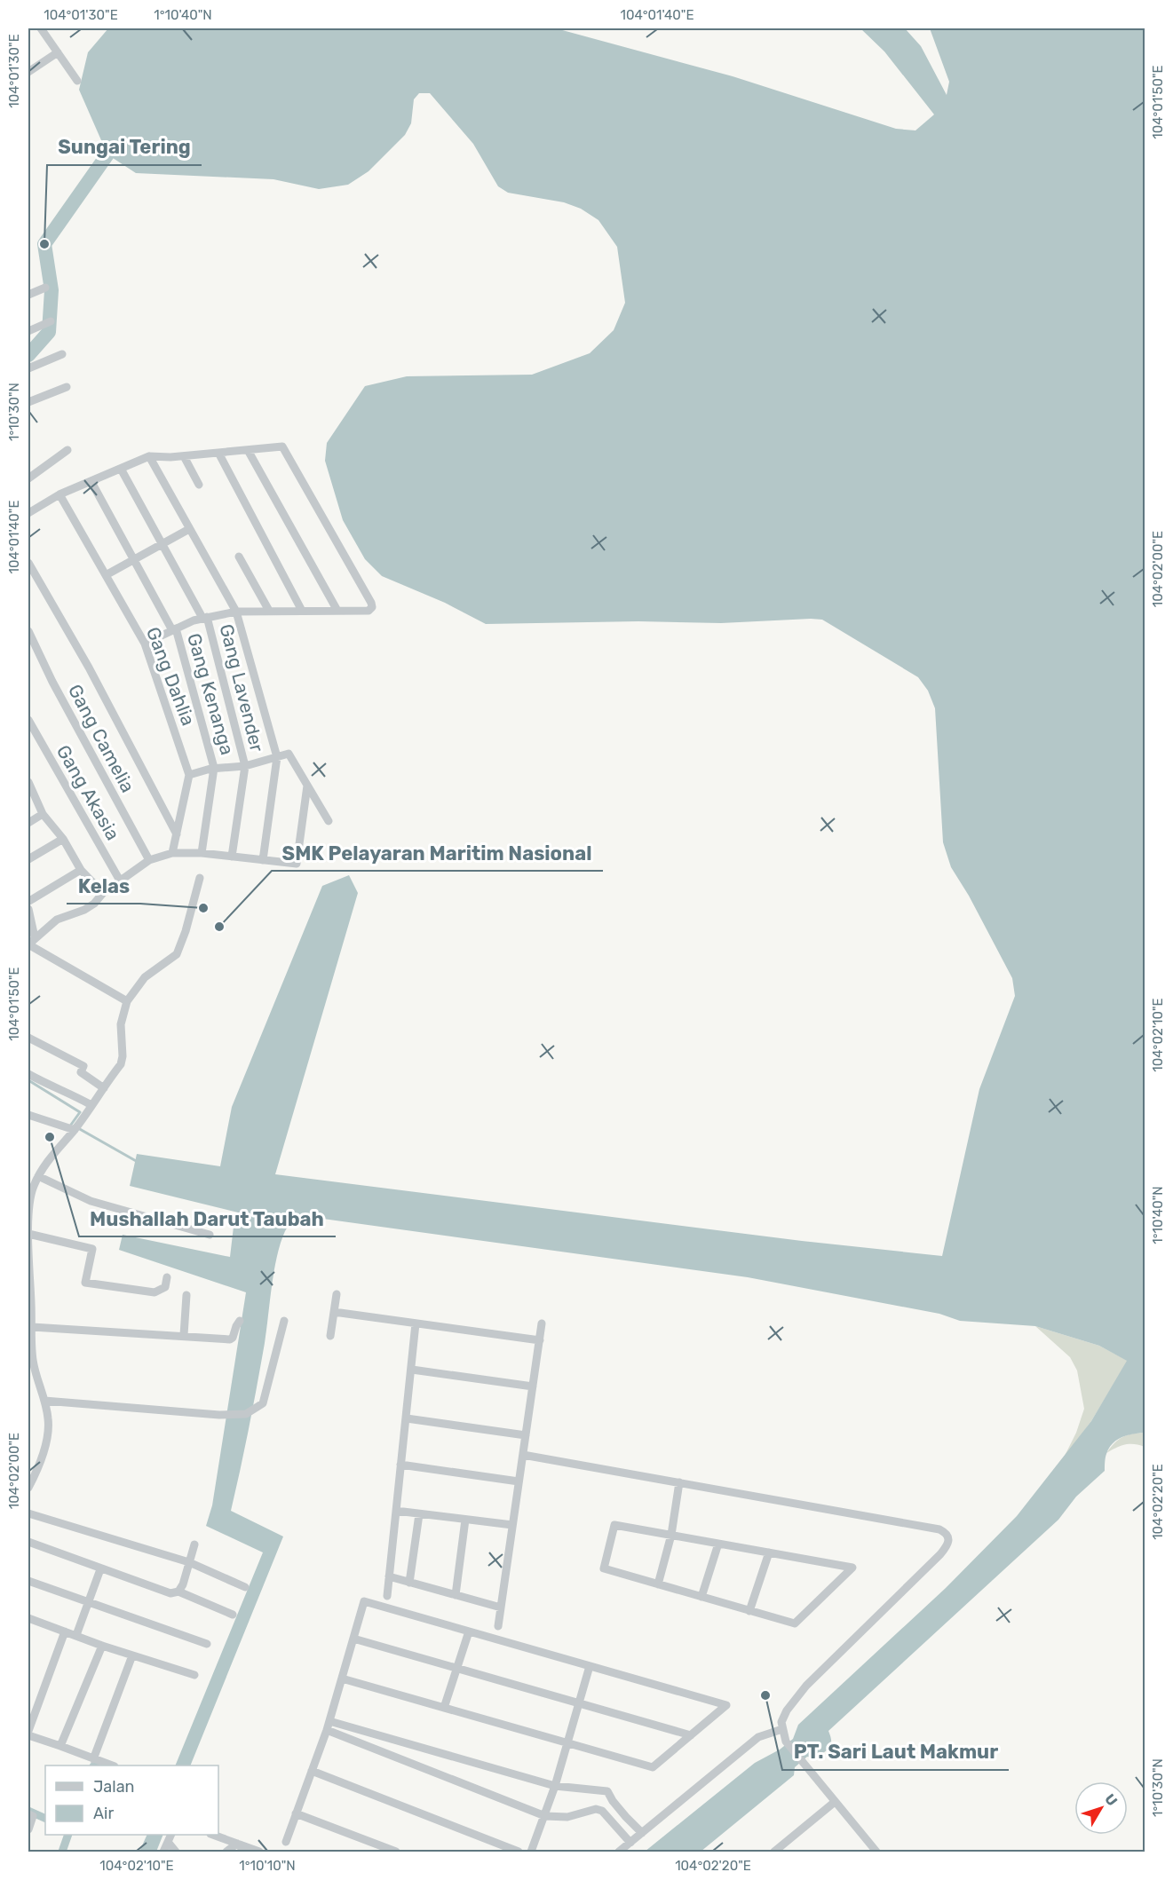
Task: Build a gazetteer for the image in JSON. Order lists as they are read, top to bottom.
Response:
{
  "streets": {
    "street": [
      "Gang Dahlia",
      "Gang Lavender",
      "Gang Kenanga",
      "Gang Camelia",
      "Gang Akasia"
    ]
  },
  "places": [
    "Sungai Tering",
    "Kelas",
    "SMK Pelayaran Maritim Nasional",
    "Mushallah Darut Taubah",
    "PT. Sari Laut Makmur"
  ],
  "legend": ["Jalan", "Air"],
  "north": "top right",
  "coordinates": [
    "104°01'30\"E",
    "1°10'40\"N",
    "104°01'40\"E",
    "104°01'50\"E",
    "1°10'30\"N",
    "104°02'00\"E",
    "104°02'10\"E",
    "104°02'20\"E",
    "1°10'10\"N"
  ]
}
